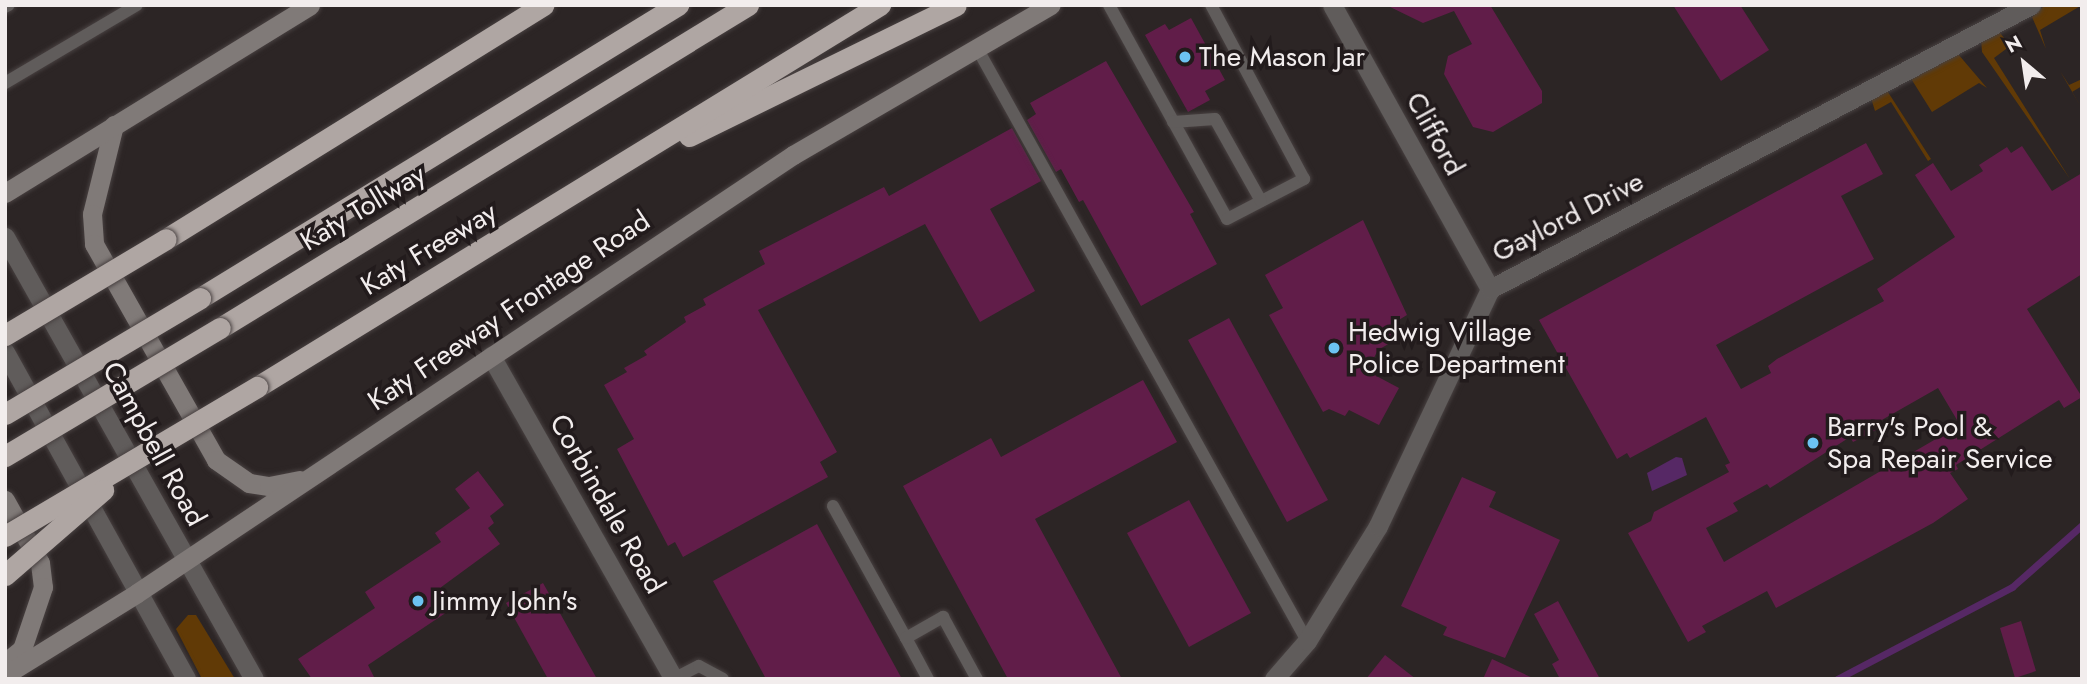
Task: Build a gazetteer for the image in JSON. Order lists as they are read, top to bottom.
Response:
{
  "streets": {
    "highway": ["Katy Tollway", "Katy Freeway"],
    "main road": ["Katy Freeway Frontage Road"],
    "street": [
      "Clifford",
      "Gaylord Drive",
      "Campbell Road",
      "Corbindale Road"
    ]
  },
  "crossings": [
    ["Clifford", "Gaylord Drive"],
    ["Katy Freeway Frontage Road", "Campbell Road"],
    ["Katy Freeway Frontage Road", "Corbindale Road"]
  ],
  "places": [
    "The Mason Jar",
    "Hedwig Village Police Department",
    "Barry's Pool & Spa Repair Service",
    "Jimmy John's"
  ],
  "north": "top left"
}
